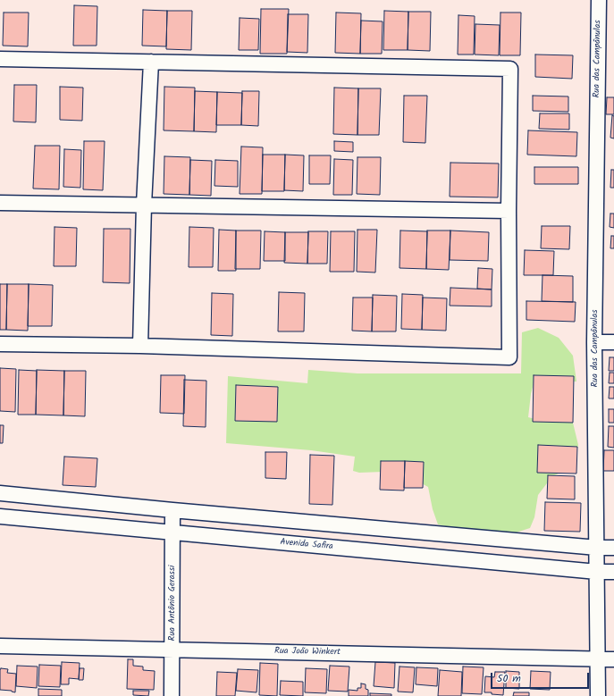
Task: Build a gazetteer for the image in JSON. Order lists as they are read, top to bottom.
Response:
{
  "streets": {
    "street": [
      "Rua das Campânulas",
      "Avenida Safira",
      "Rua Antônio Gerassi",
      "Rua João Winkert"
    ]
  },
  "crossings": [
    ["Rua das Campânulas", "Avenida Safira"],
    ["Rua das Campânulas", "Rua João Winkert"],
    ["Avenida Safira", "Rua Antônio Gerassi"],
    ["Rua Antônio Gerassi", "Rua João Winkert"]
  ],
  "scale_bar": "50 m"
}
